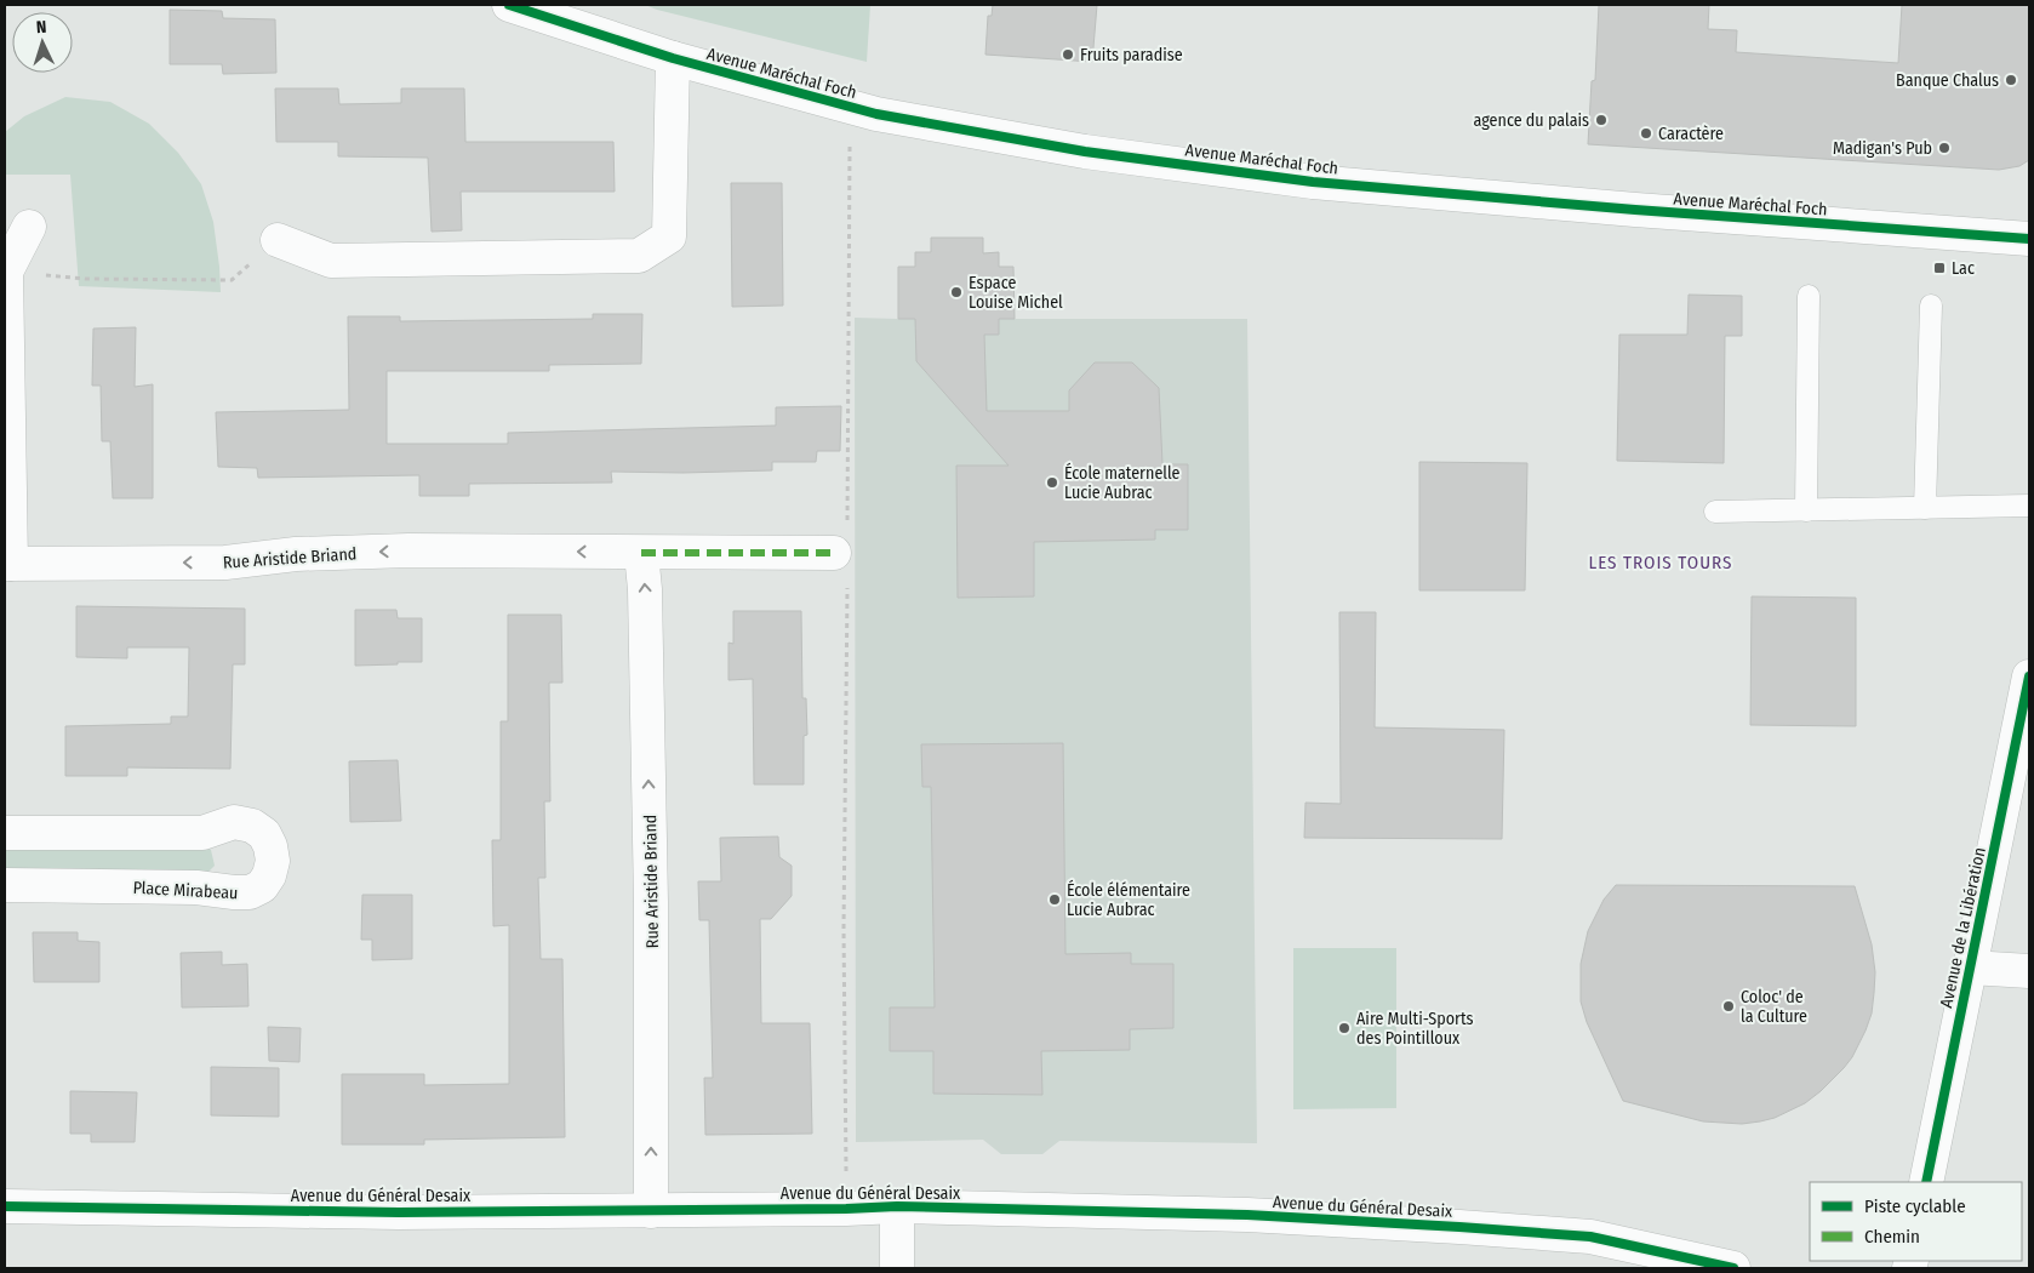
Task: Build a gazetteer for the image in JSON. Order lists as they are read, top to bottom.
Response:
{
  "streets": {
    "street": [
      "Avenue Maréchal Foch",
      "Rue Aristide Briand",
      "Place Mirabeau",
      "Avenue de la Libération",
      "Avenue du Général Desaix"
    ]
  },
  "crossings": [
    ["Rue Aristide Briand", "Avenue du Général Desaix"]
  ],
  "districts": ["LES TROIS TOURS"],
  "places": {
    "other": [
      "Fruits paradise",
      "Banque Chalus",
      "agence du palais",
      "Caractère",
      "Madigan's Pub",
      "Espace Louise Michel",
      "École maternelle Lucie Aubrac",
      "École élémentaire Lucie Aubrac",
      "Coloc' de la Culture",
      "Aire Multi-Sports des Pointilloux"
    ],
    "transit": ["Lac"]
  },
  "legend": ["Piste cyclable", "Chemin"],
  "north": "top"
}
